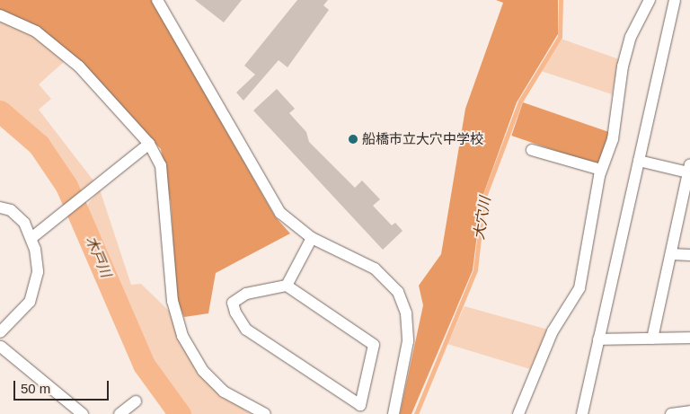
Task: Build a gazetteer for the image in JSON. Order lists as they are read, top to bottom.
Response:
{
  "water": ["大穴川", "木戸川"],
  "places": ["船橋市立大穴中学校"],
  "scale_bar": "50 m"
}
